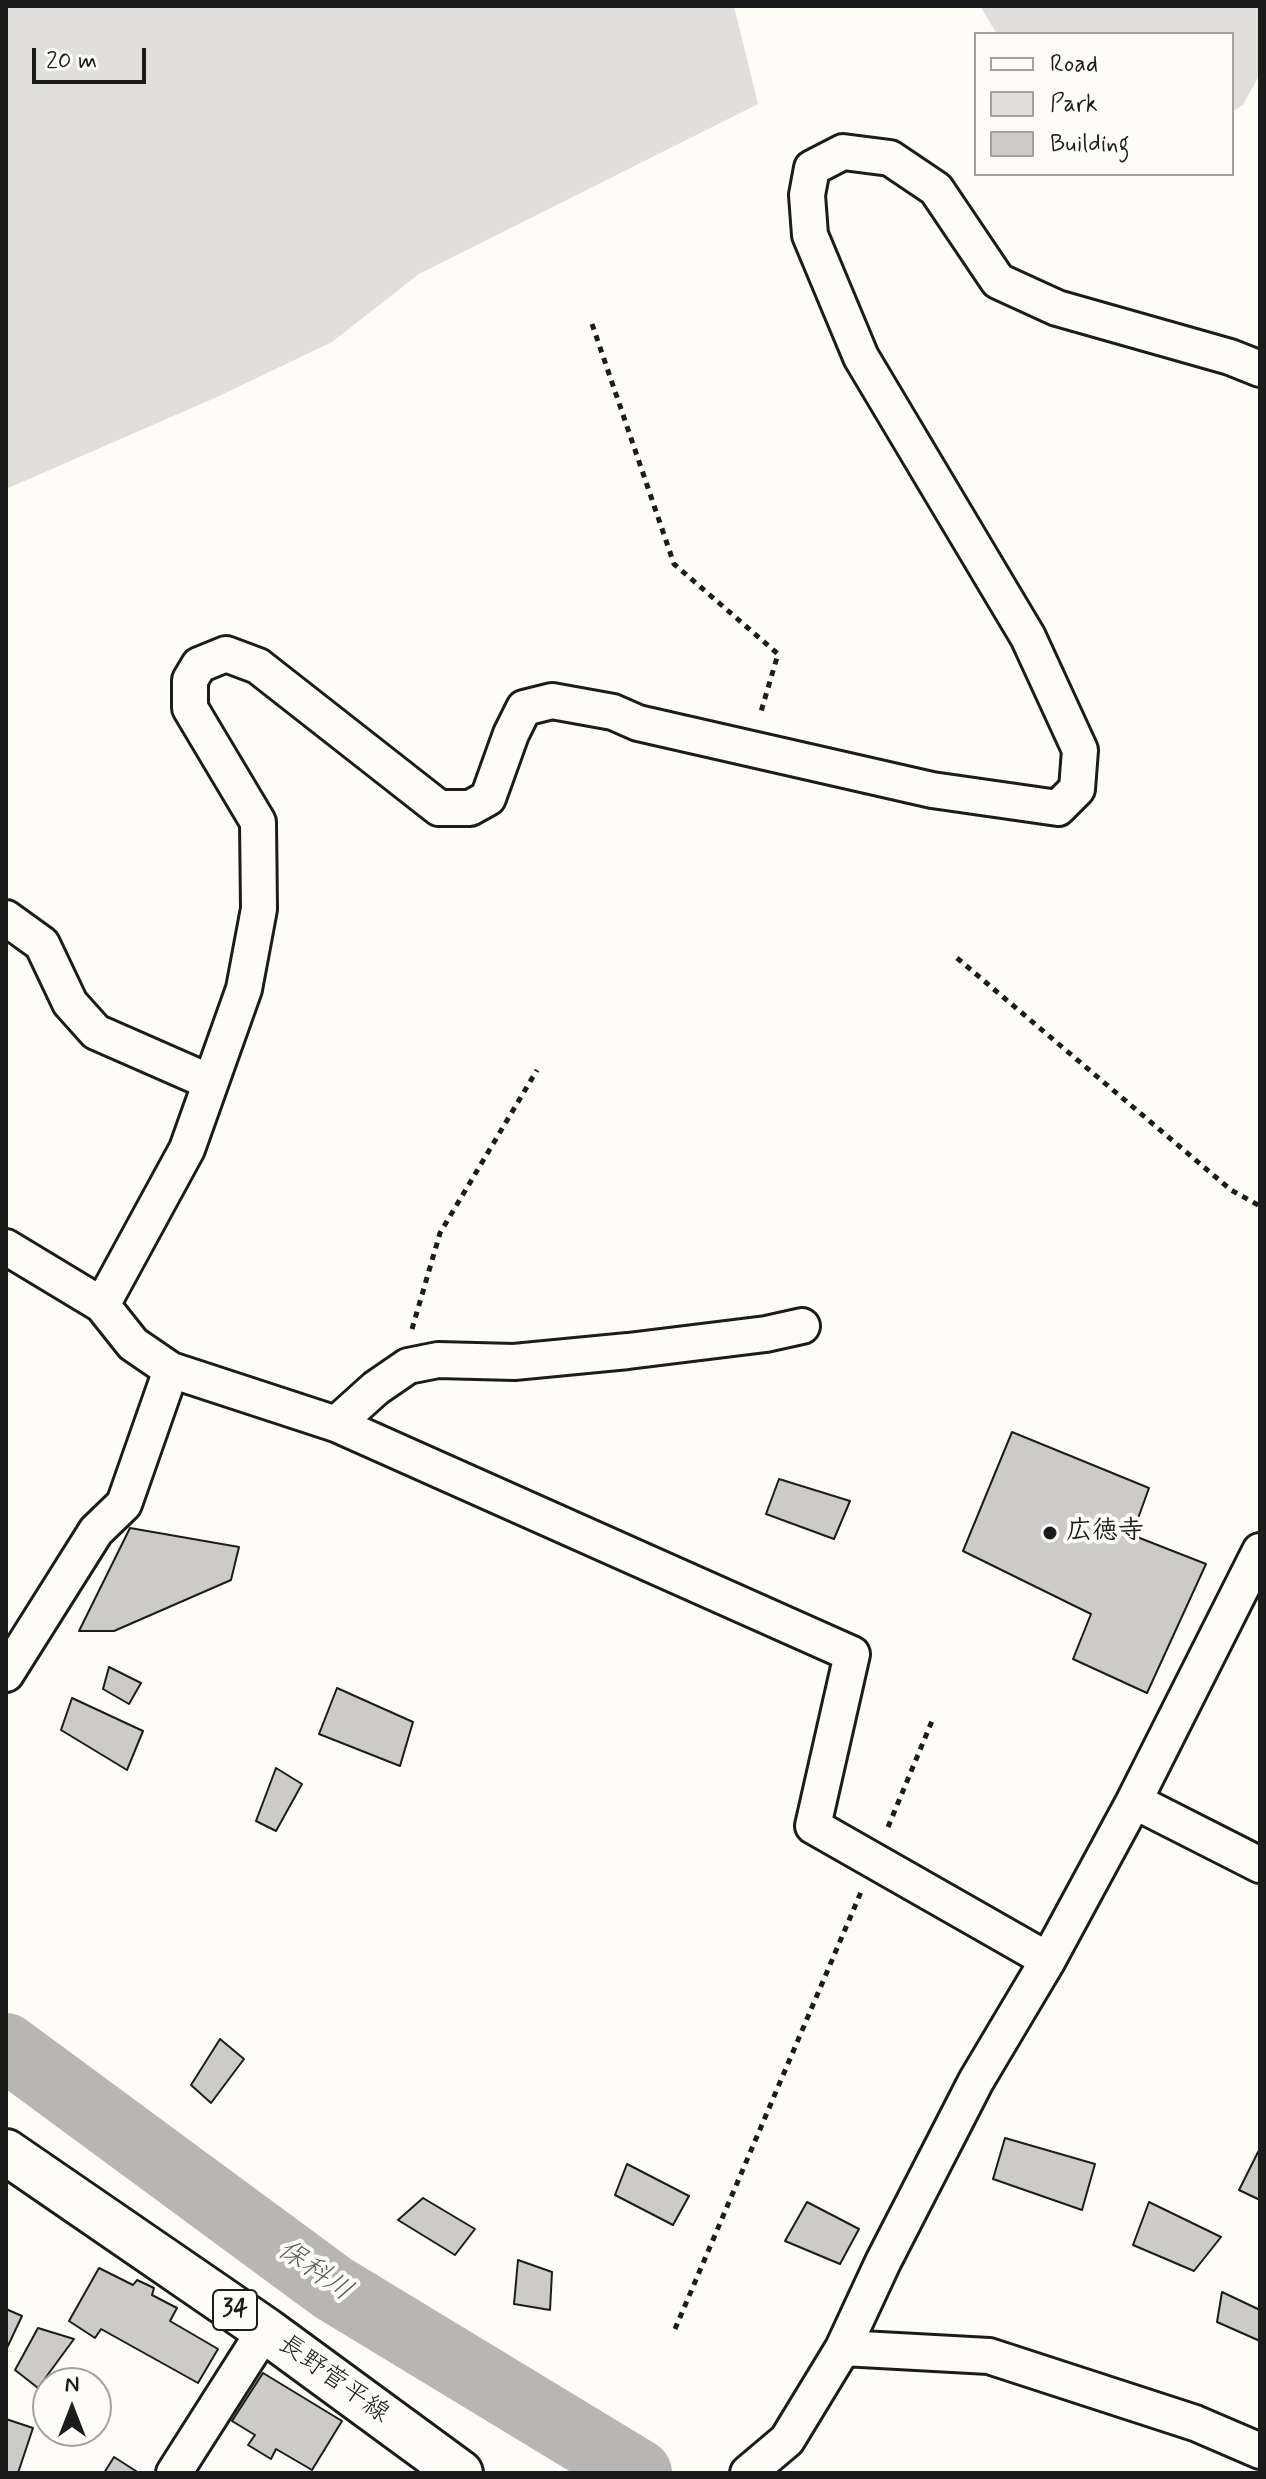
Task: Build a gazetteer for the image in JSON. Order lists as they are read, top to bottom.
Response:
{
  "streets": {
    "main road": ["34", "長野菅平線"]
  },
  "water": ["保科川"],
  "places": ["広徳寺"],
  "legend": ["Road", "Park", "Building"],
  "scale_bar": "20 m",
  "north": "top"
}
